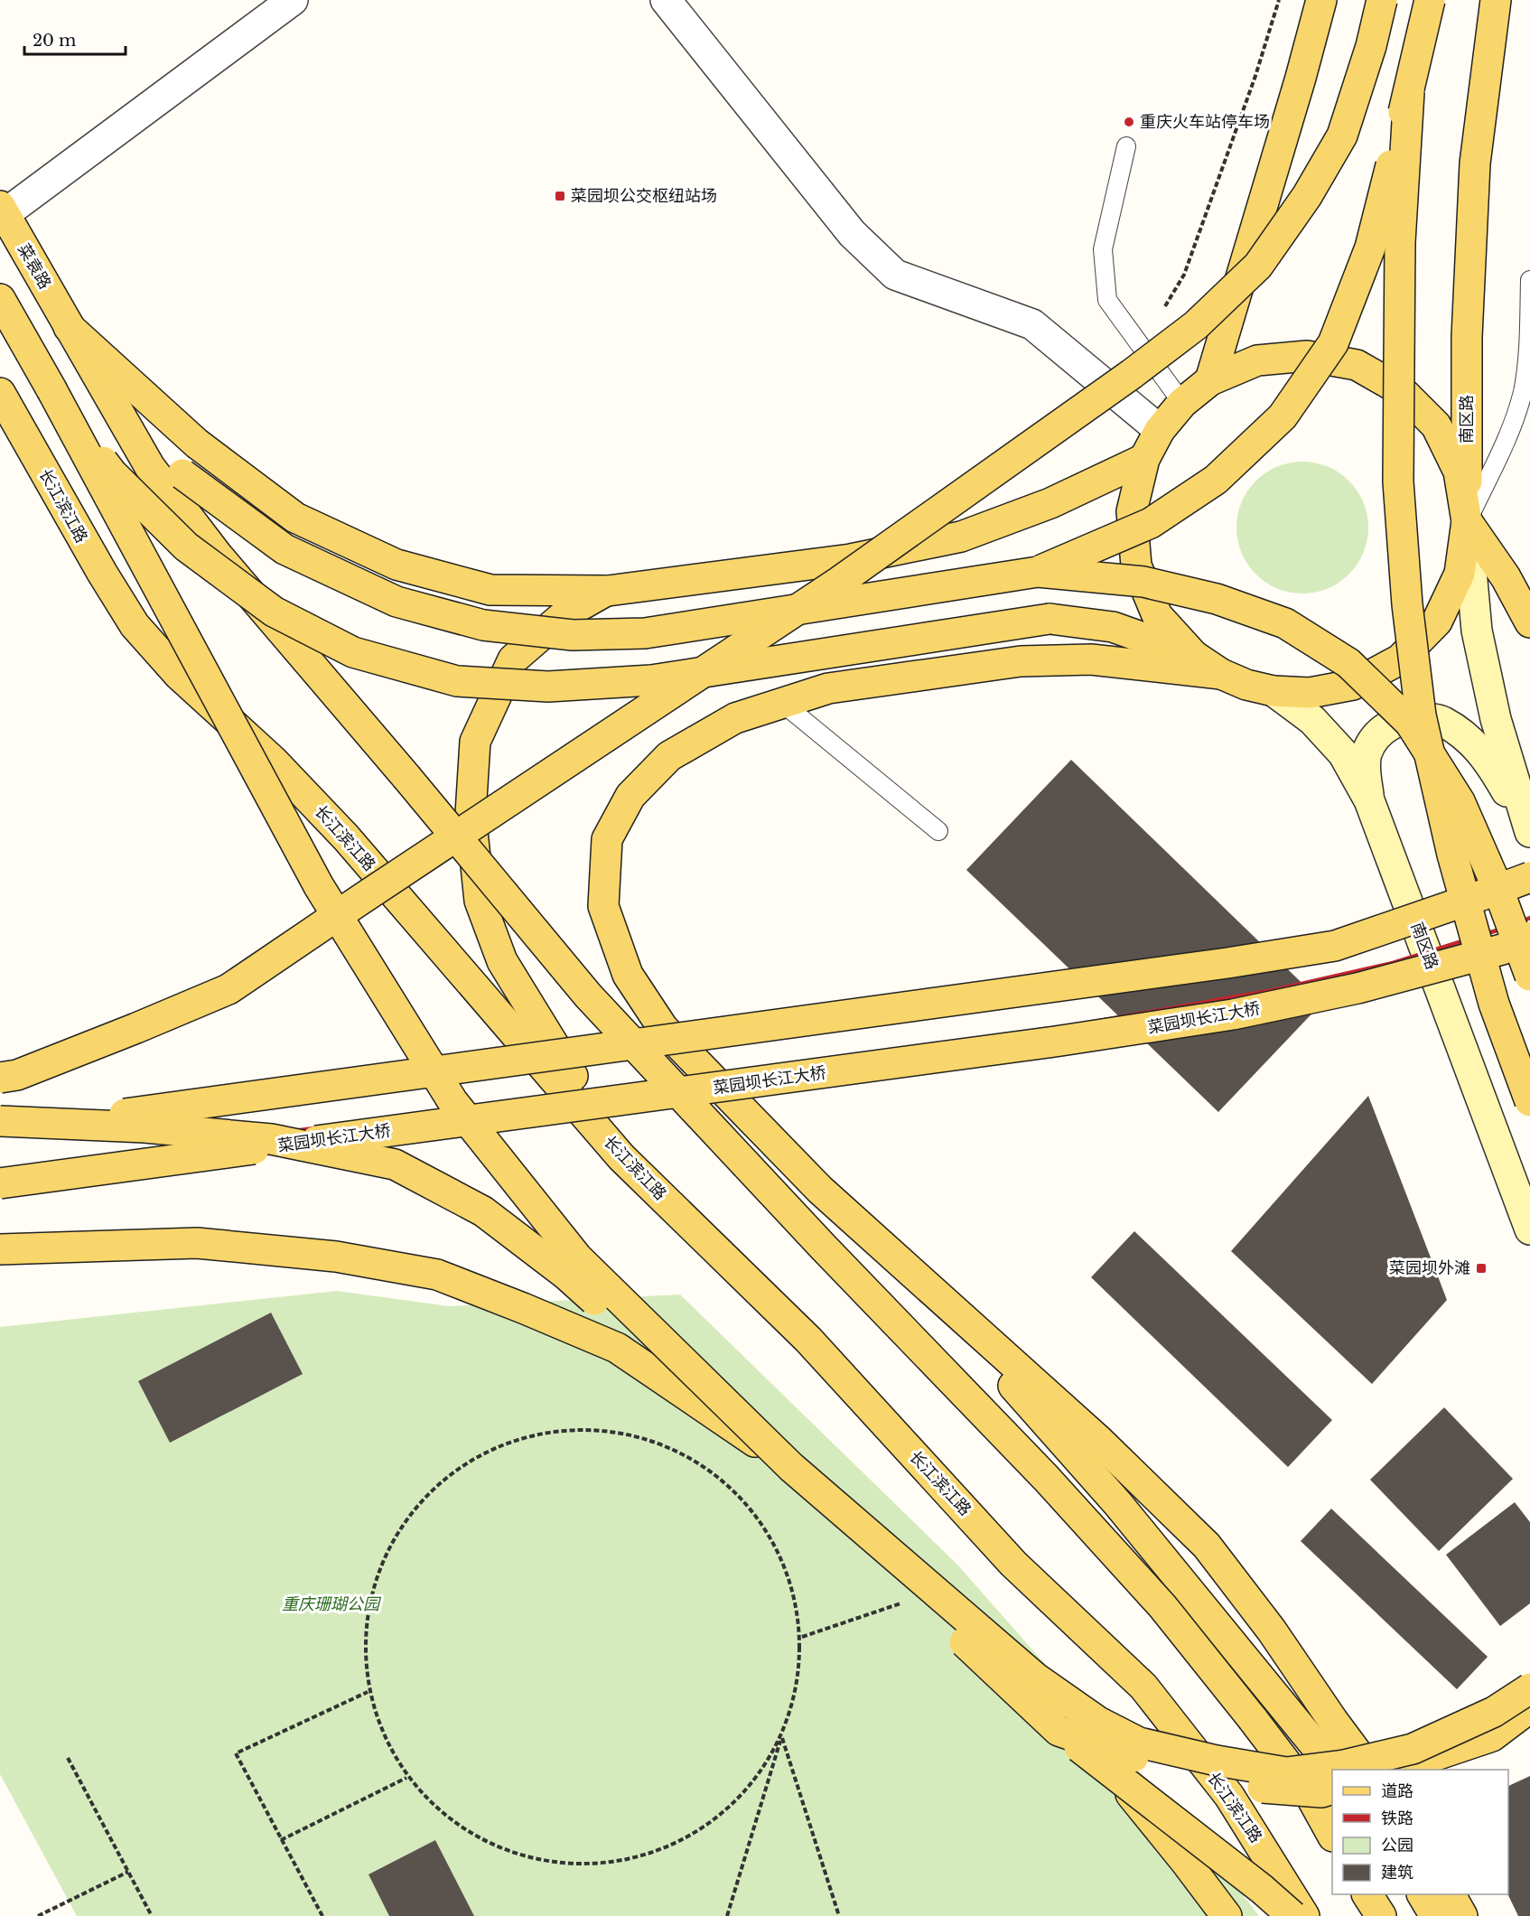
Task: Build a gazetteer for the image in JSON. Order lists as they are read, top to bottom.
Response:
{
  "streets": {
    "main road": [
      "菜袁路",
      "南区路",
      "长江滨江路",
      "菜园坝长江大桥"
    ]
  },
  "parks": ["重庆珊瑚公园"],
  "places": {
    "other": ["重庆火车站停车场"],
    "transit": ["菜园坝公交枢纽站场", "菜园坝外滩"]
  },
  "legend": [
    "道路",
    "铁路",
    "公园",
    "建筑"
  ],
  "scale_bar": "20 m"
}
